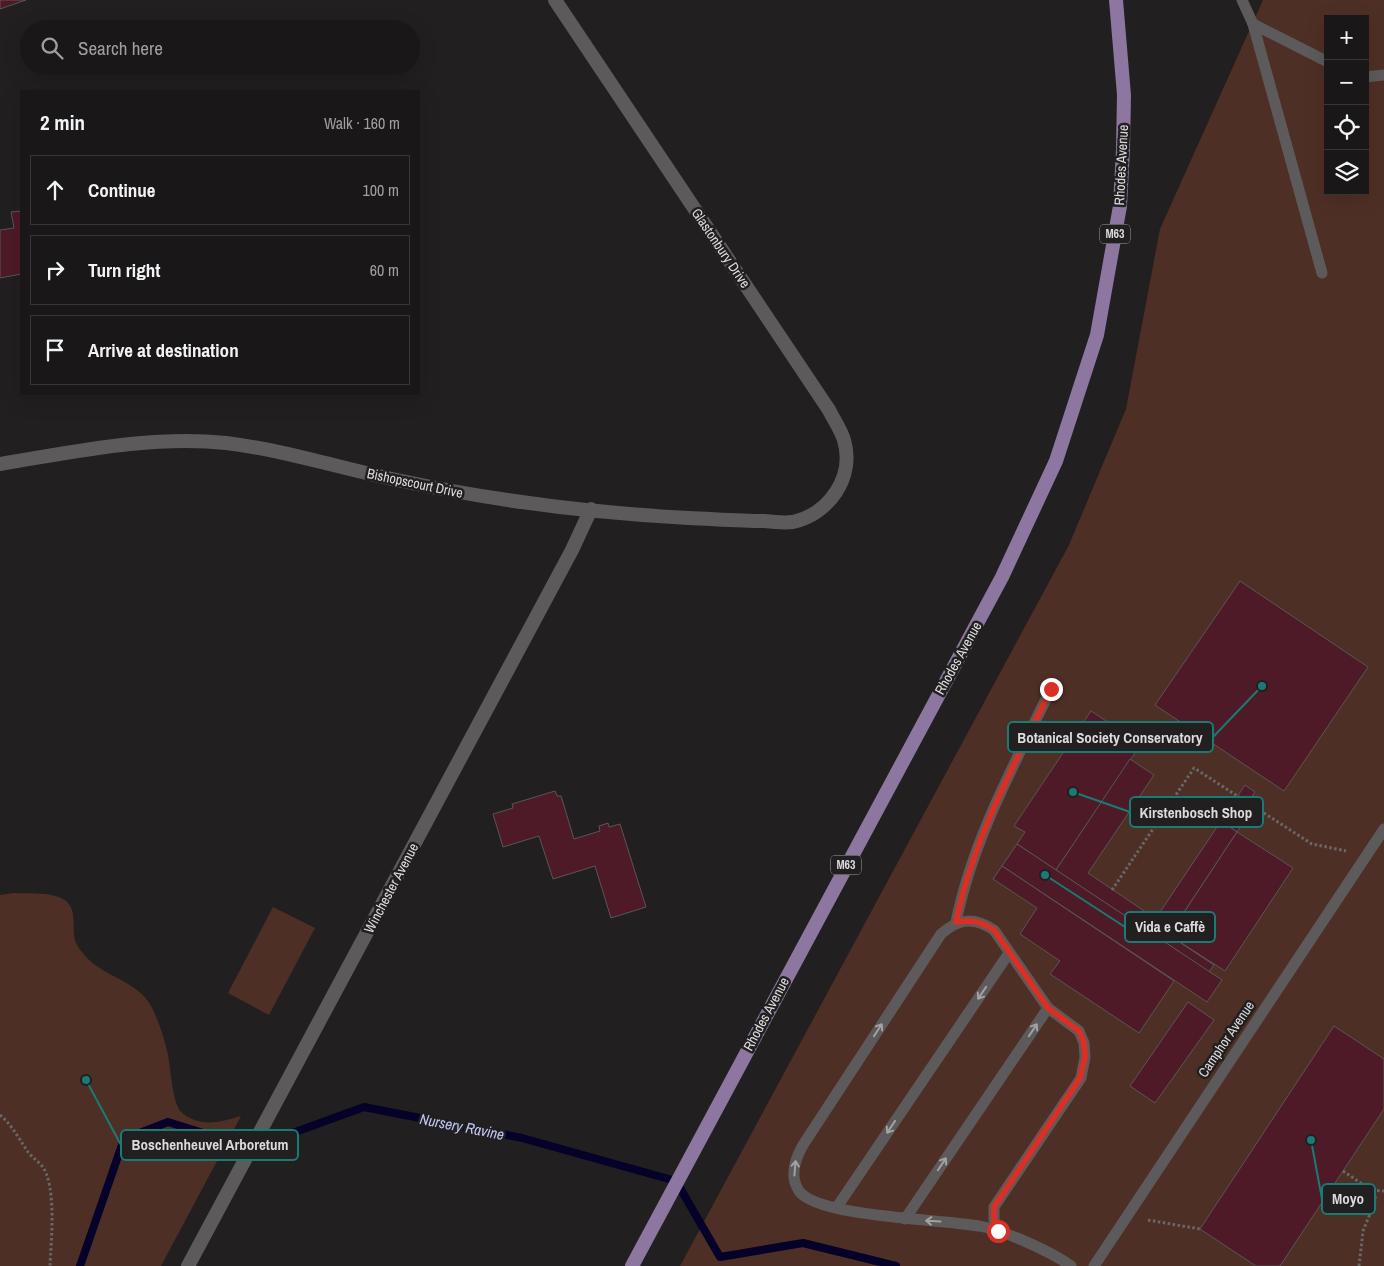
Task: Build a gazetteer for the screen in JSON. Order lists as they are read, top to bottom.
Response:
{
  "streets": {
    "main road": ["Rhodes Avenue", "M63"],
    "street": ["Glastonbury Drive", "Bishopscourt Drive", "Winchester Avenue"],
    "lane": ["Camphor Avenue"]
  },
  "crossings": [
    ["Glastonbury Drive", "Bishopscourt Drive"],
    ["Bishopscourt Drive", "Winchester Avenue"]
  ],
  "water": ["Nursery Ravine"],
  "places": [
    "Botanical Society Conservatory",
    "Kirstenbosch Shop",
    "Vida e Caffè",
    "Boschenheuvel Arboretum",
    "Moyo"
  ],
  "page": {
    "map_buttons": ["+", "−"],
    "search": "Search here",
    "heading": ["2 min", "Walk · 160 m"],
    "list": [
      ["Continue", "100 m"],
      ["Turn right", "60 m"],
      "Arrive at destination"
    ]
  }
}
